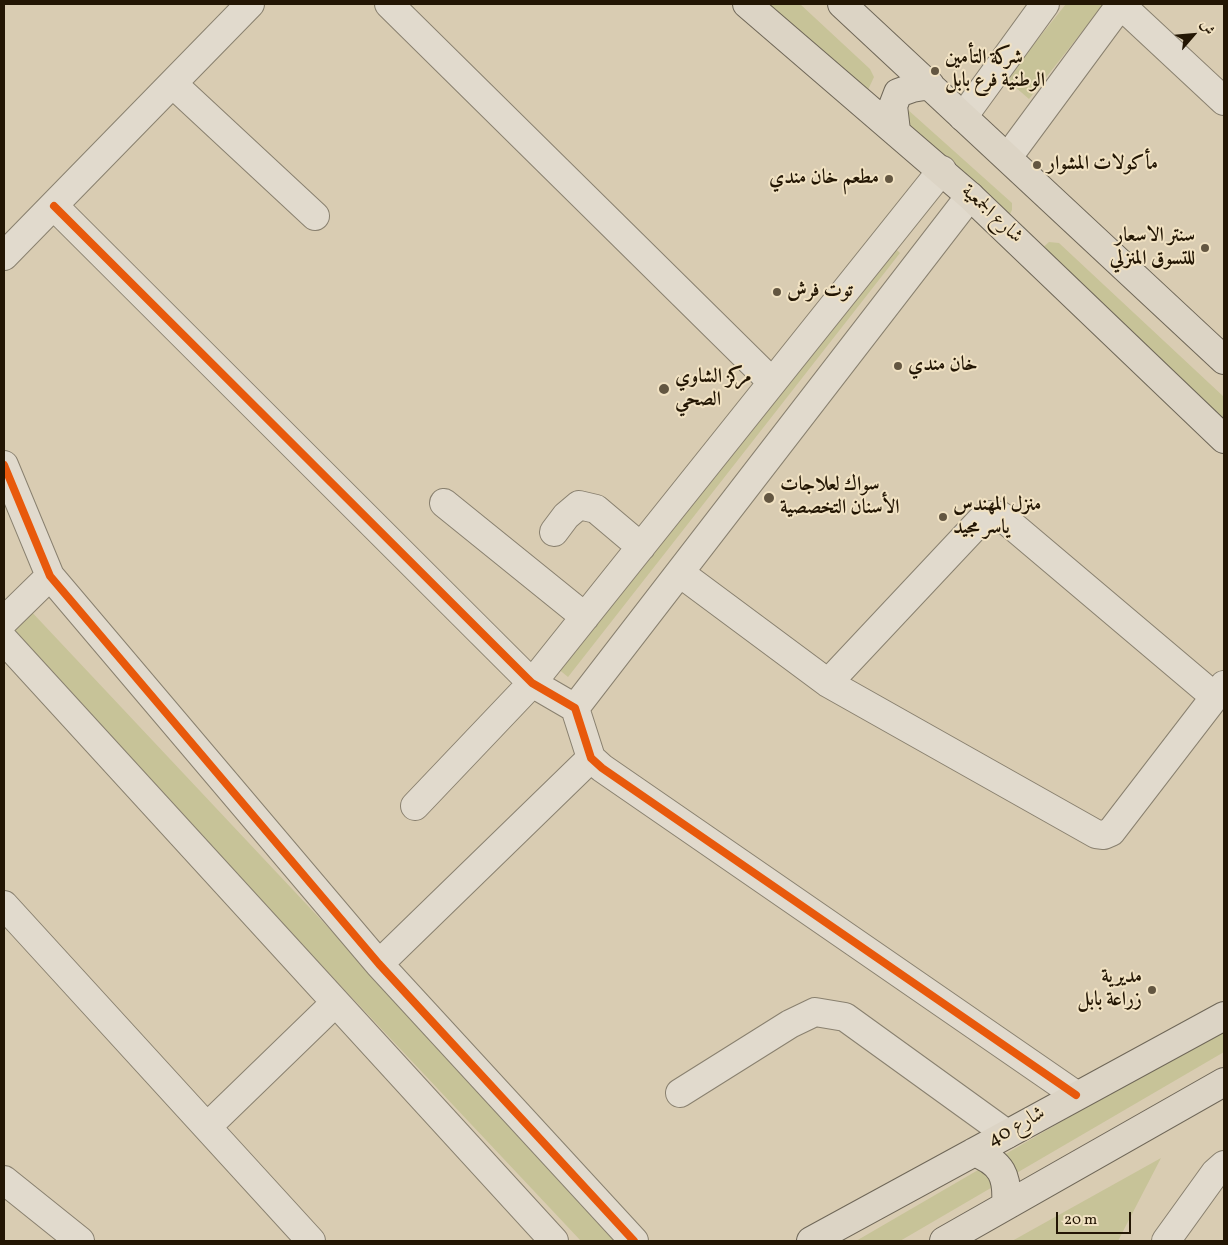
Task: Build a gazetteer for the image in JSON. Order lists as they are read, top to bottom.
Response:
{
  "streets": {
    "main road": ["شارع الجمعية", "شارع 40"]
  },
  "places": [
    "شركة التأمين الوطنية فرع بابل",
    "مأكولات المشوار",
    "مطعم خان مندي",
    "سنتر الاسعار للتسوق المنزلي",
    "توت فرش",
    "خان مندي",
    "مركز الشاوي الصحي",
    "سواك لعلاجات الأسنان التخصصية",
    "منزل المهندس ياسر مجيد",
    "مديرية زراعة بابل"
  ],
  "scale_bar": "20 m",
  "north": "top right"
}
